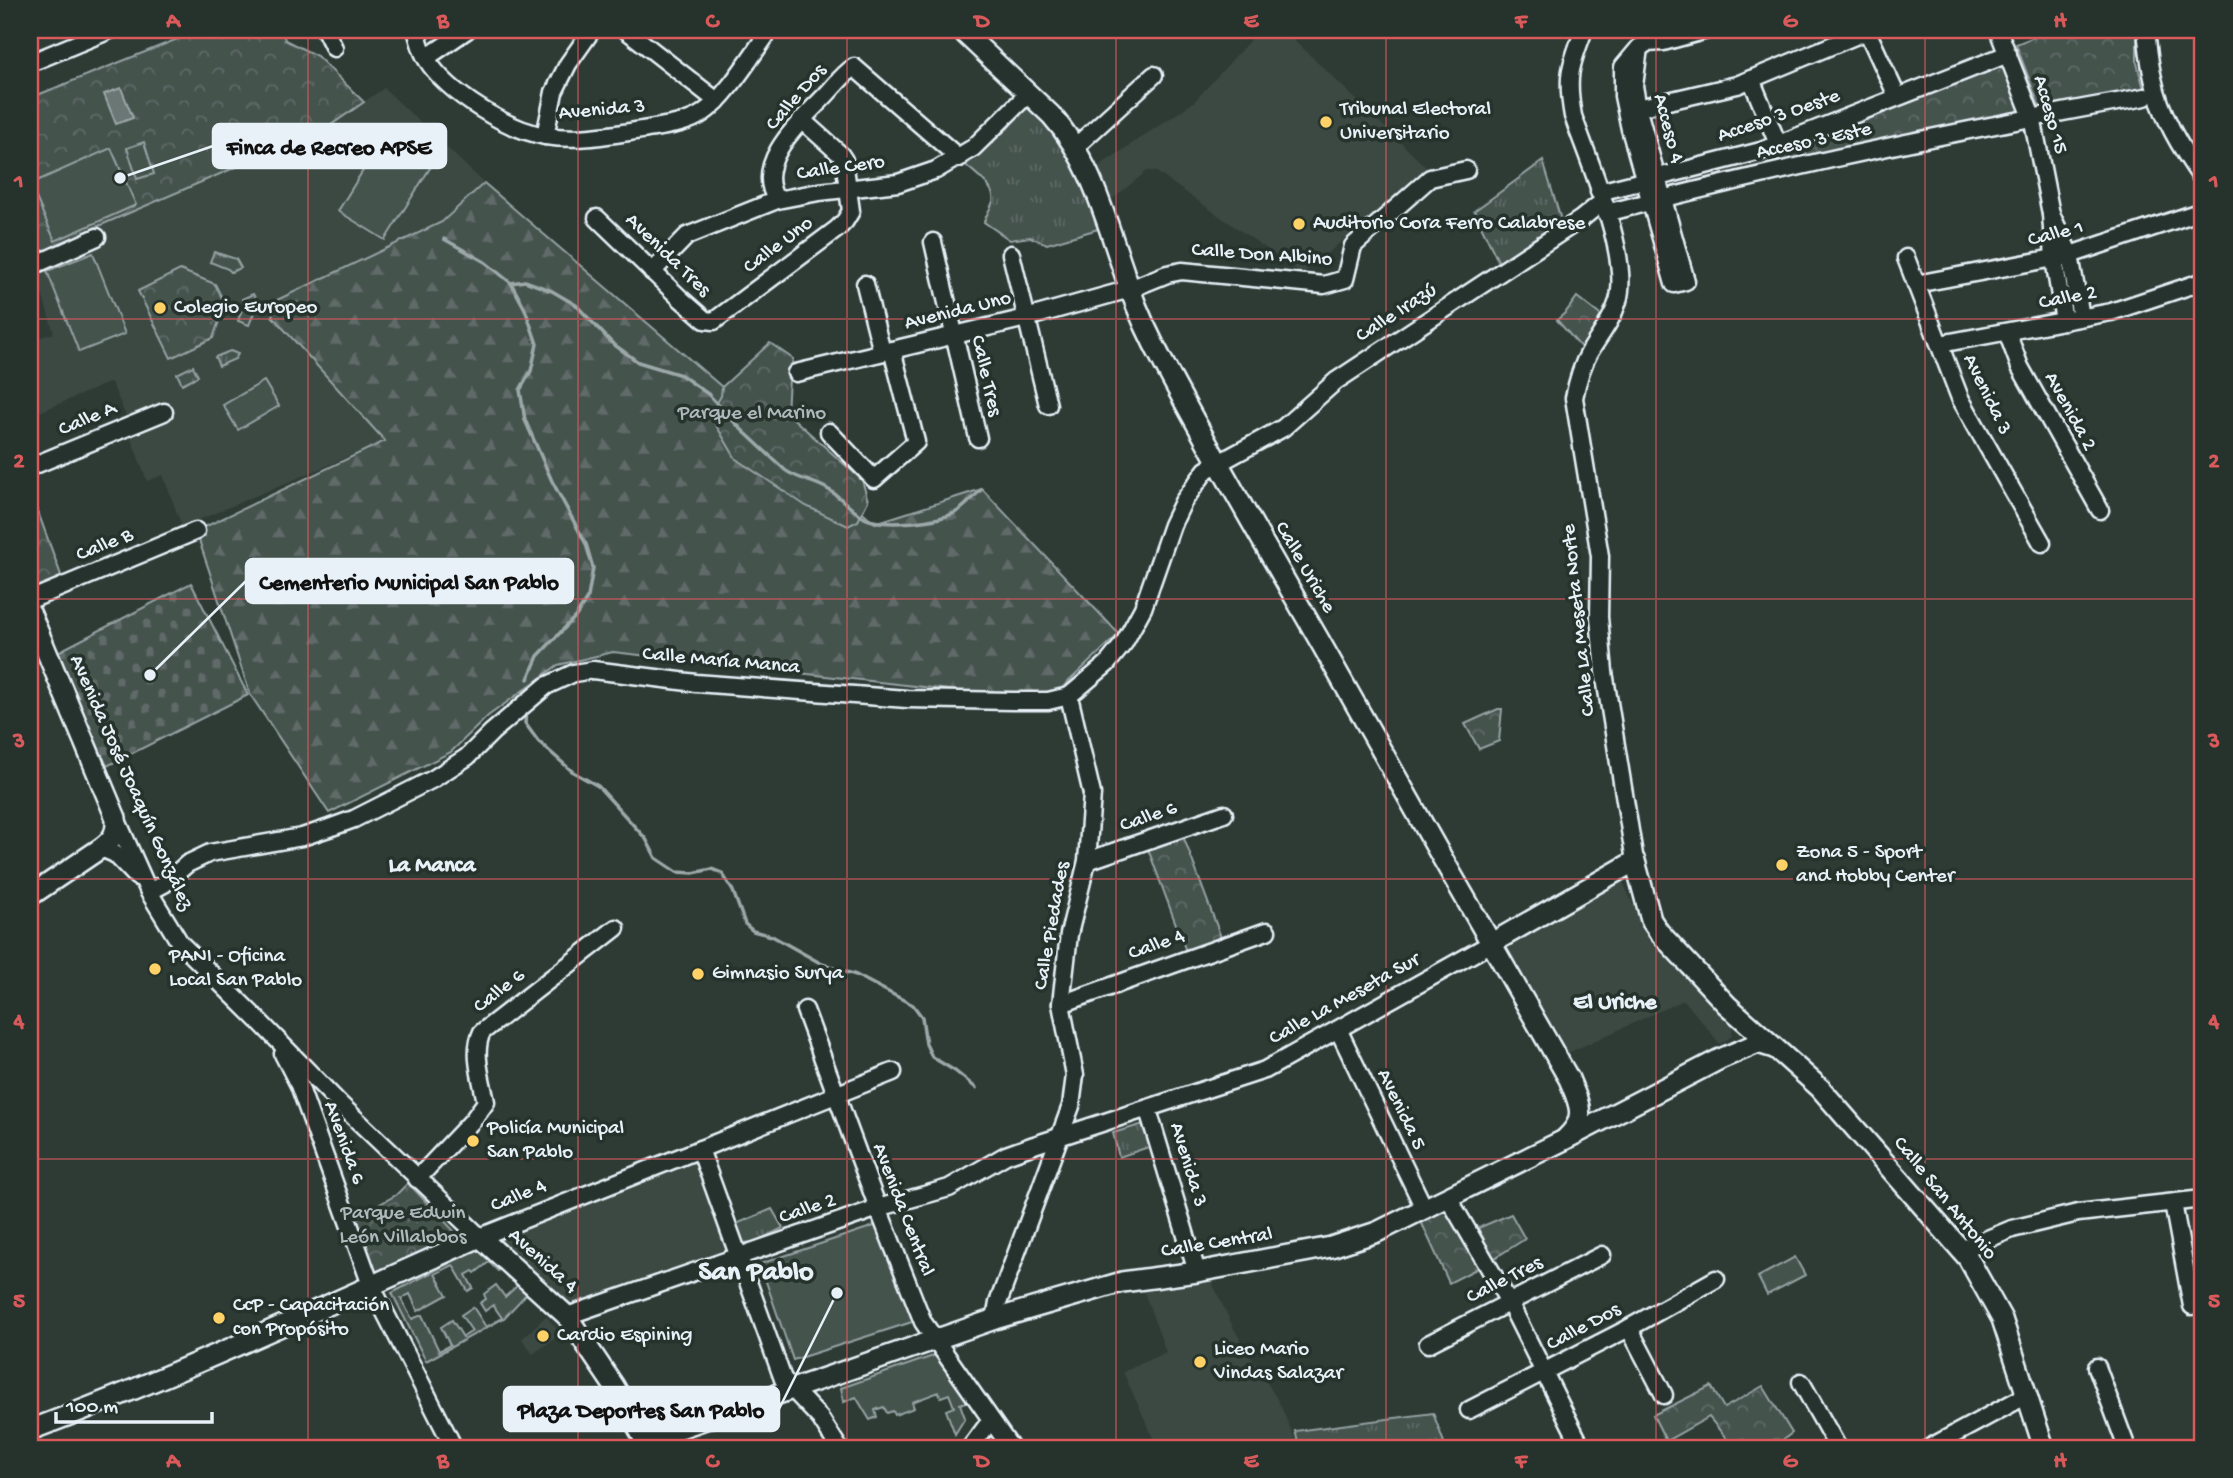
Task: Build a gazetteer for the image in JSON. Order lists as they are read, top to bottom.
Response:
{
  "streets": {
    "main road": [
      "Calle Uriche",
      "Calle La Meseta Norte",
      "Avenida José Joaquín González",
      "Calle 4",
      "Calle La Meseta Sur",
      "Calle San Antonio",
      "Calle Central",
      "Avenida 4"
    ],
    "street": [
      "Calle Dos",
      "Avenida 3",
      "Acceso 15",
      "Acceso 3 Oeste",
      "Acceso 4",
      "Acceso 3 Este",
      "Calle Cero",
      "Calle 1",
      "Calle Uno",
      "Avenida Tres",
      "Calle Don Albino",
      "Calle 2",
      "Avenida Uno",
      "Calle Irazú",
      "Calle Tres",
      "Avenida 2",
      "Calle A",
      "Calle B",
      "Calle María Manca",
      "Calle 6",
      "Calle Piedades",
      "Avenida 5",
      "Avenida 6",
      "Avenida Central"
    ]
  },
  "crossings": [
    ["Calle Dos", "Calle Cero"],
    ["Calle Dos", "Calle Uno"],
    ["Avenida 3", "Calle 1"],
    ["Avenida 3", "Calle 2"],
    ["Avenida 3", "Calle La Meseta Sur"],
    ["Avenida 3", "Calle Central"],
    ["Acceso 15", "Acceso 3 Oeste"],
    ["Acceso 15", "Acceso 3 Este"],
    ["Acceso 15", "Calle 1"],
    ["Acceso 15", "Calle 2"],
    ["Acceso 3 Oeste", "Acceso 4"],
    ["Acceso 3 Oeste", "Acceso 3 Este"],
    ["Acceso 3 Oeste", "Calle Irazú"],
    ["Acceso 3 Oeste", "Calle La Meseta Norte"],
    ["Acceso 4", "Acceso 3 Este"],
    ["Acceso 3 Este", "Calle Irazú"],
    ["Acceso 3 Este", "Calle La Meseta Norte"],
    ["Calle Cero", "Calle Uno"],
    ["Calle Cero", "Avenida Tres"],
    ["Calle Cero", "Calle Uriche"],
    ["Calle Uno", "Avenida Tres"],
    ["Calle Don Albino", "Avenida Uno"],
    ["Calle Don Albino", "Calle Uriche"],
    ["Calle 2", "Avenida 2"],
    ["Calle 2", "Calle Piedades"],
    ["Calle 2", "Calle La Meseta Sur"],
    ["Calle 2", "Avenida Central"],
    ["Calle 2", "Avenida 4"],
    ["Avenida Uno", "Calle Tres"],
    ["Avenida Uno", "Calle Uriche"],
    ["Calle Irazú", "Calle Uriche"],
    ["Calle Irazú", "Calle La Meseta Norte"],
    ["Calle Uriche", "Calle La Meseta Sur"],
    ["Calle Uriche", "Calle Central"],
    ["Calle La Meseta Norte", "Calle La Meseta Sur"],
    ["Calle La Meseta Norte", "Calle San Antonio"],
    ["Calle La Meseta Norte", "Calle Central"],
    ["Calle María Manca", "Avenida José Joaquín González"],
    ["Calle María Manca", "Calle Piedades"],
    ["Avenida José Joaquín González", "Avenida 6"],
    ["Avenida José Joaquín González", "Avenida 4"],
    ["Calle 6", "Calle Piedades"],
    ["Calle 6", "Avenida 4"],
    ["Calle Piedades", "Calle 4"],
    ["Calle Piedades", "Calle La Meseta Sur"],
    ["Calle Piedades", "Calle Central"],
    ["Calle 4", "Avenida 6"],
    ["Calle 4", "Avenida Central"],
    ["Calle 4", "Avenida 4"],
    ["Calle La Meseta Sur", "Avenida 5"],
    ["Avenida 5", "Calle Central"],
    ["Avenida 6", "Avenida 4"],
    ["Calle San Antonio", "Calle Central"],
    ["Avenida Central", "Calle Central"],
    ["Calle Central", "Avenida 4"]
  ],
  "districts": ["La Manca", "El Uriche", "San Pablo"],
  "parks": ["Parque el Marino", "Parque Edwin León Villalobos"],
  "places": [
    "Tribunal Electoral Universitario",
    "Finca de Recreo APSE",
    "Auditorio Cora Ferro Calabrese",
    "Colegio Europeo",
    "Cementerio Municipal San Pablo",
    "Zona 5 - Sport and Hobby Center",
    "PANI - Oficina Local San Pablo",
    "Gimnasio Surya",
    "Policía Municipal San Pablo",
    "Plaza Deportes San Pablo",
    "CcP - Capacitación con Propósito",
    "Cardio Espining",
    "Liceo Mario Vindas Salazar"
  ],
  "scale_bar": "100 m",
  "grid": {
    "columns": [
      "A",
      "B",
      "C",
      "D",
      "E",
      "F",
      "G",
      "H"
    ],
    "rows": [
      "1",
      "2",
      "3",
      "4",
      "5"
    ]
  }
}
